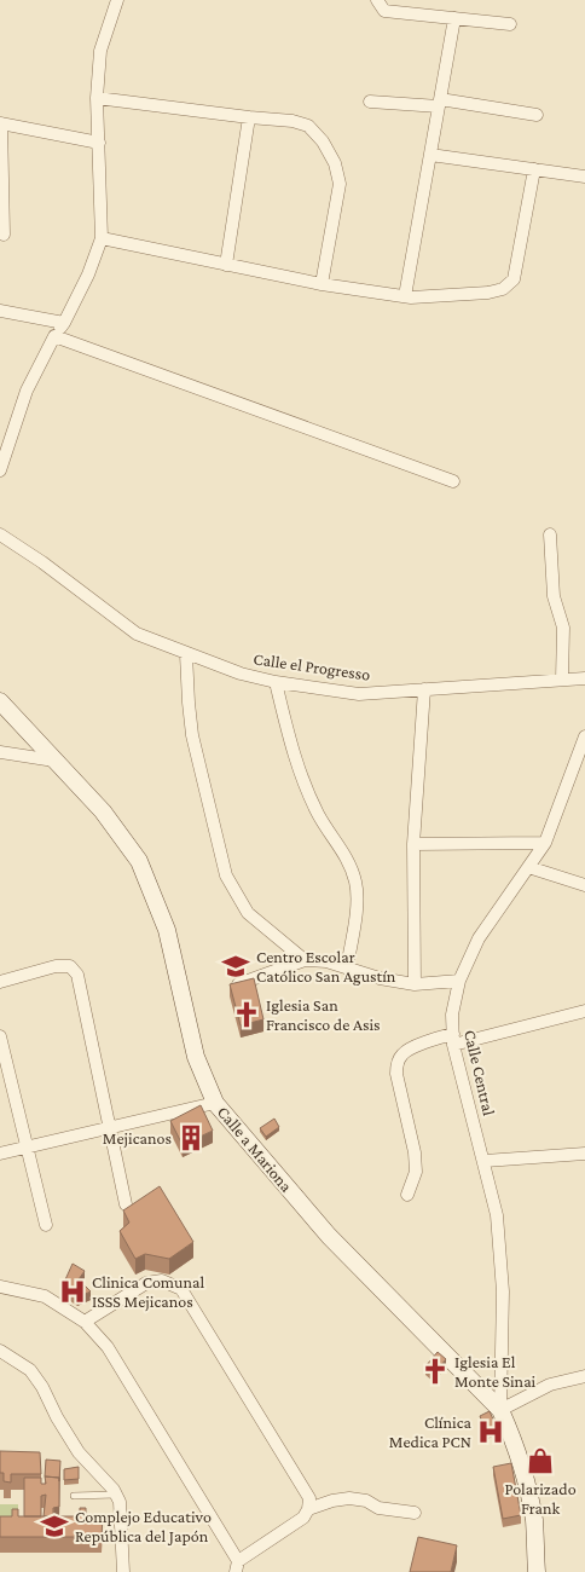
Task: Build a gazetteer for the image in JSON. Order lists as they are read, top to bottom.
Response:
{
  "streets": {
    "main road": ["Calle a Mariona"],
    "street": ["Calle el Progresso", "Calle Central"]
  },
  "crossings": [
    ["Calle Central", "Calle a Mariona"]
  ],
  "places": {
    "school or university": ["Centro Escolar Católico San Agustín", "Complejo Educativo República del Japón"],
    "church": ["Iglesia San Francisco de Asis", "Iglesia El Monte Sinai"],
    "building": ["Mejicanos"],
    "hospital": ["Clinica Comunal ISSS Mejicanos", "Clínica Medica PCN"],
    "shop": ["Polarizado Frank"]
  }
}
